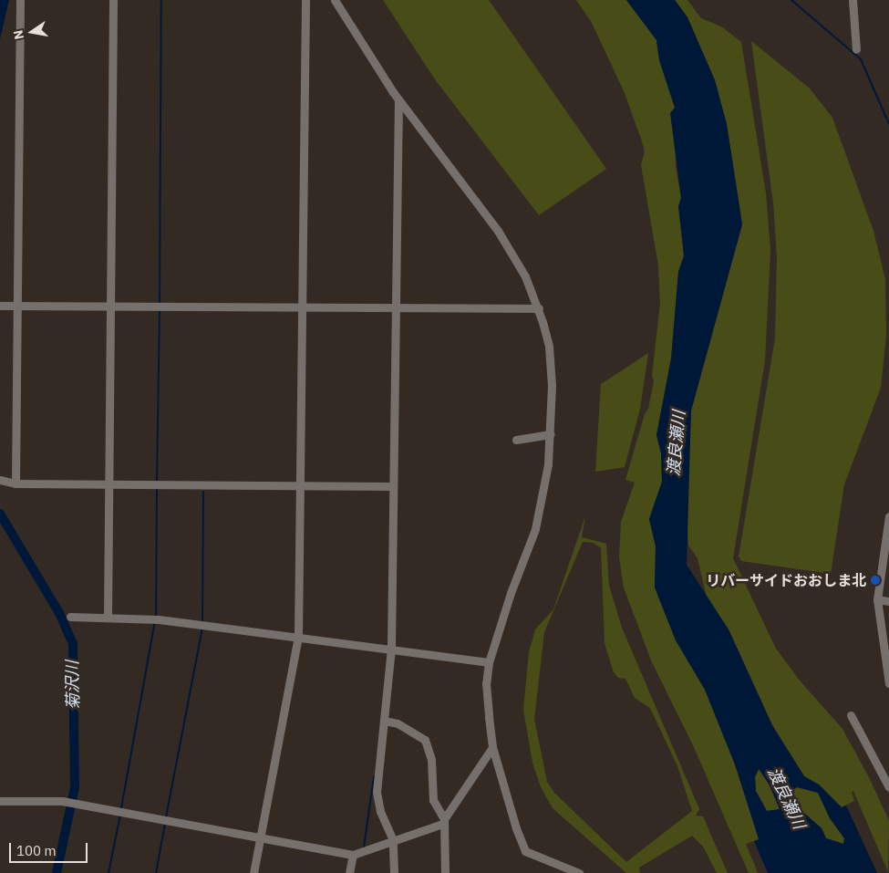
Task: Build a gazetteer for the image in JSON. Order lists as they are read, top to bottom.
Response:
{
  "water": ["渡良瀬川", "菊沢川"],
  "places": ["リバーサイドおおしま北"],
  "scale_bar": "100 m",
  "north": "left"
}
